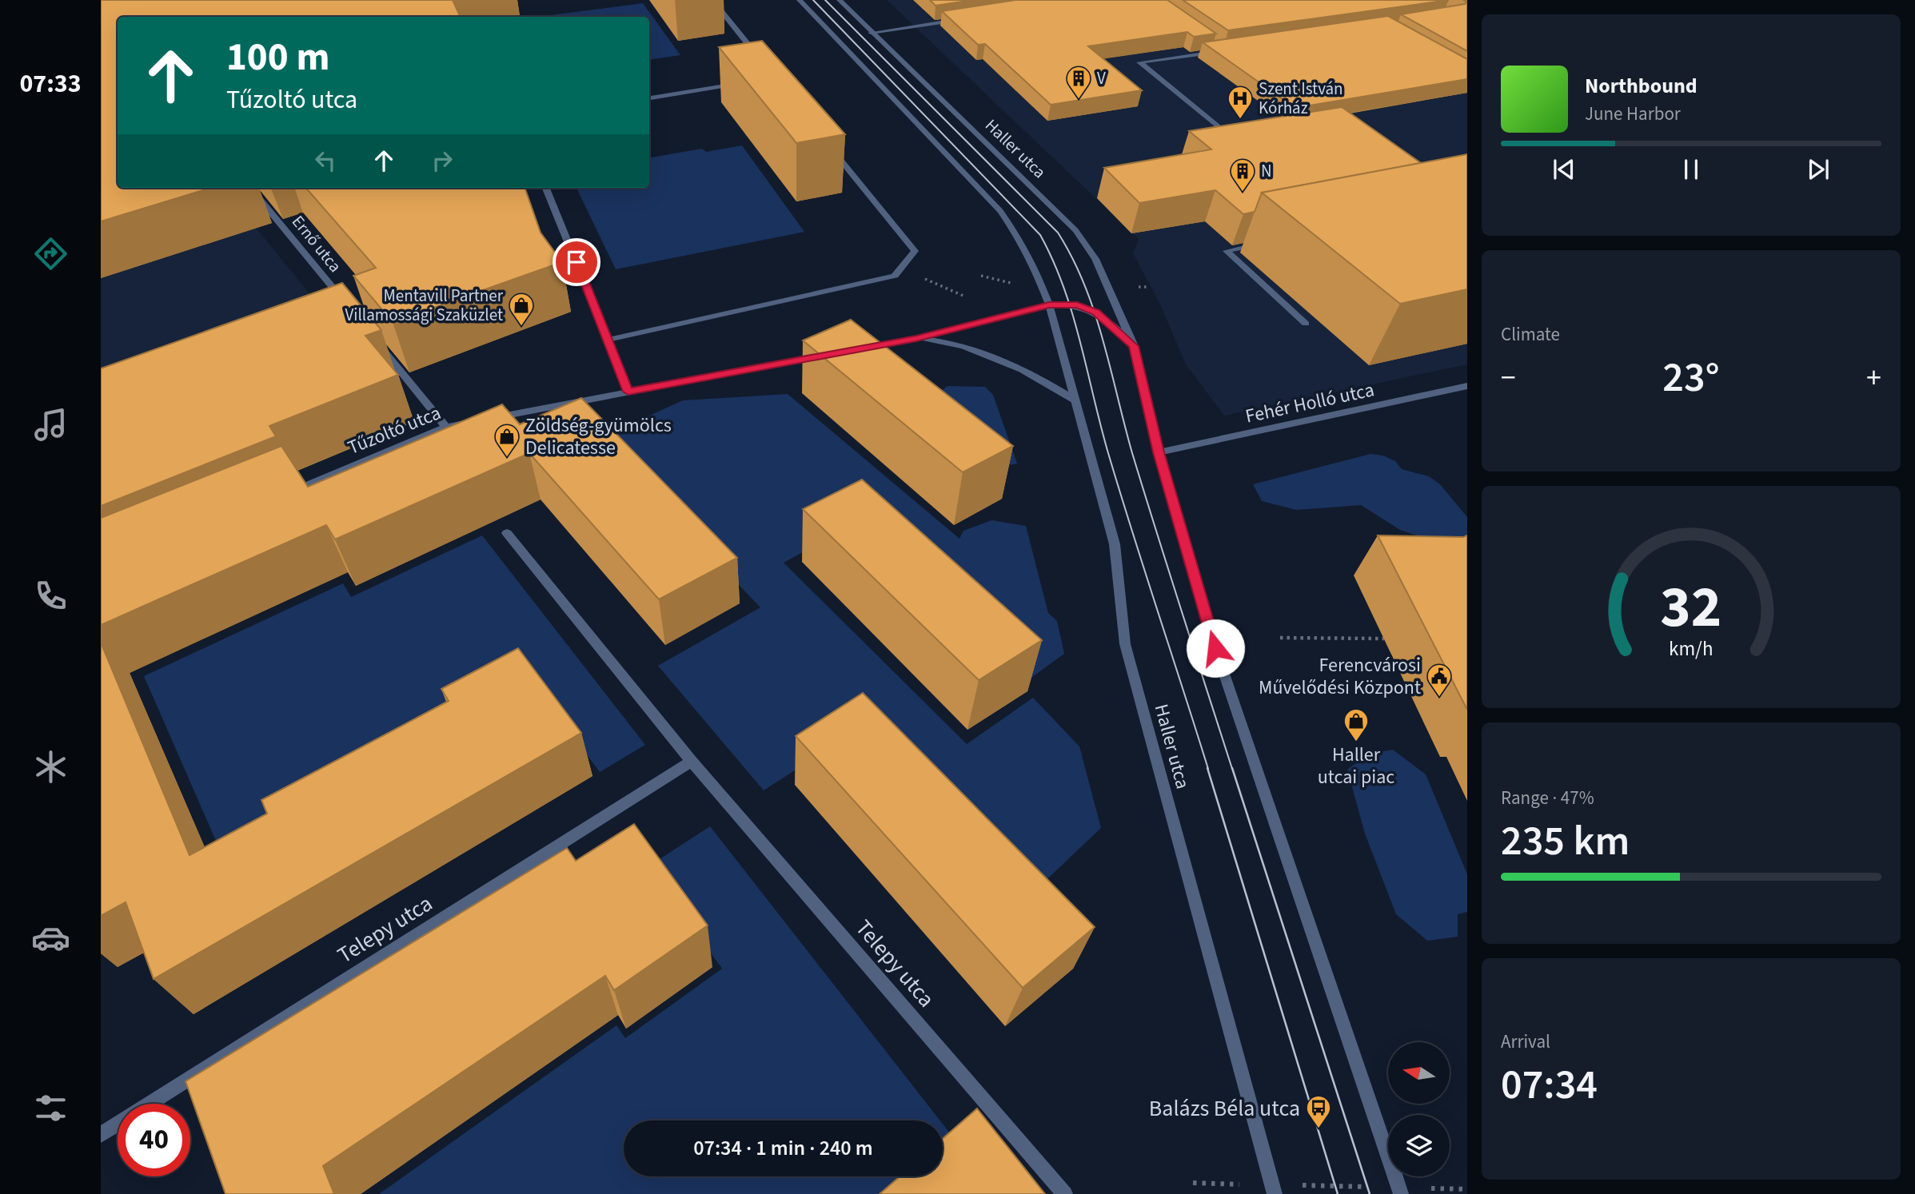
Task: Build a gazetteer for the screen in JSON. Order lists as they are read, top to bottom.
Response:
{
  "streets": {
    "street": [
      "Haller utca",
      "Ernő utca",
      "Fehér Holló utca",
      "Tűzoltó utca",
      "Telepy utca"
    ]
  },
  "crossings": [
    ["Haller utca", "Fehér Holló utca"]
  ],
  "places": {
    "building": ["V", "N"],
    "hospital": ["Szent István Kórház"],
    "shop": ["Mentavill Partner Villamossági Szaküzlet", "Zöldség-gyümölcs Delicatesse", "Haller utcai piac"],
    "public building": ["Ferencvárosi Művelődési Központ"],
    "bus stop": ["Balázs Béla utca"]
  },
  "north": "left",
  "page": {
    "tabs": "07:33",
    "turn": ["100 m", "Tűzoltó utca"],
    "song": ["Northbound", "June Harbor"],
    "tile": [
      "Climate",
      ["Range · 47%", "235 km"],
      ["Arrival", "07:34"]
    ],
    "heat": ["−", "23°", "+"],
    "limit": "40",
    "trip": "07:34 · 1 min · 240 m",
    "gauge": ["32", "km/h"]
  }
}
